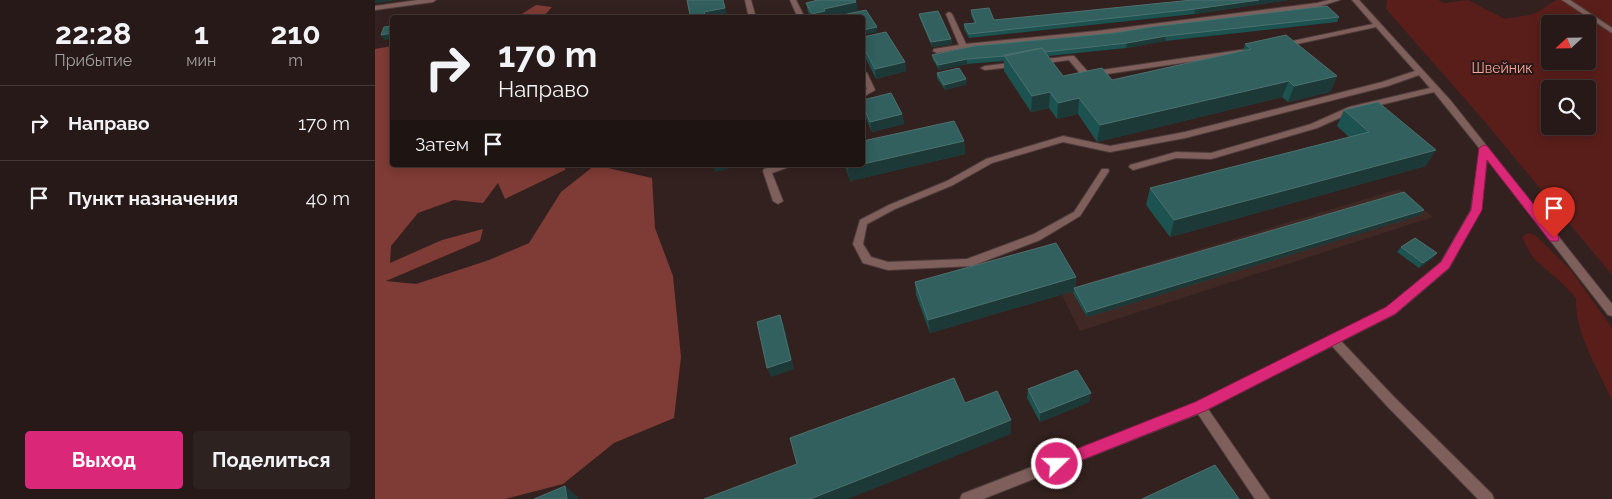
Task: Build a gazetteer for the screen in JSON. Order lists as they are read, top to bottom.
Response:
{
  "parks": ["Швейник"],
  "north": "left",
  "page": {
    "eta": [
      "22:28",
      "Прибытие",
      "1",
      "мин",
      "210",
      "m"
    ],
    "turn": ["170 m", "Направо"],
    "list": [
      {
        "name": "Направо",
        "value": "170 m"
      },
      {
        "name": "Пункт назначения",
        "value": "40 m"
      }
    ],
    "then": "Затем",
    "buttons": ["Выход", "Поделиться"]
  }
}
